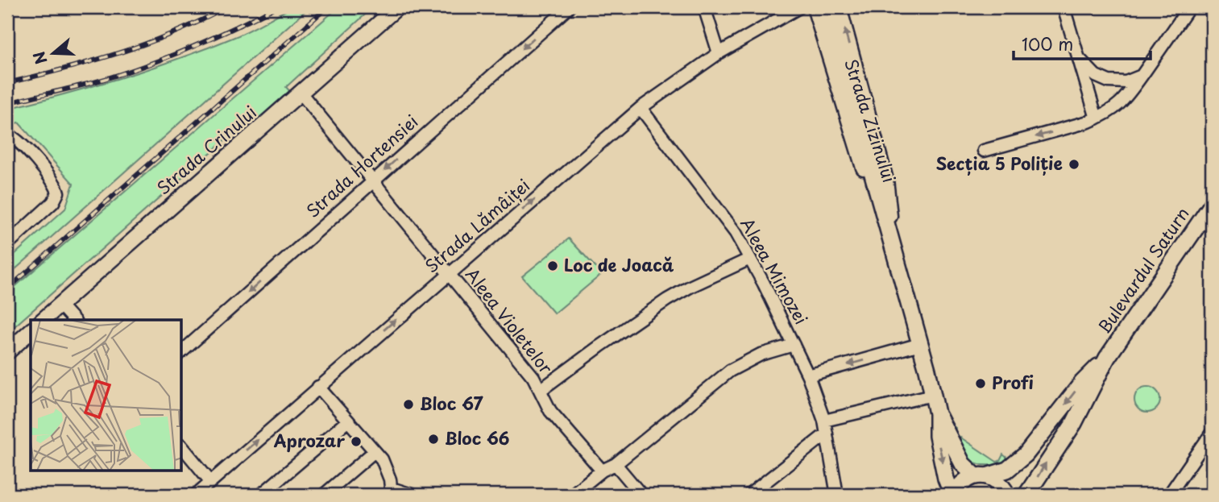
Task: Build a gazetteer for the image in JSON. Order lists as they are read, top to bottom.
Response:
{
  "streets": {
    "main road": ["Strada Zizinului", "Bulevardul Saturn"],
    "street": [
      "Strada Crinului",
      "Strada Hortensiei",
      "Strada Lămâiței",
      "Aleea Mimozei",
      "Aleea Violetelor"
    ]
  },
  "crossings": [
    ["Strada Zizinului", "Bulevardul Saturn"],
    ["Strada Crinului", "Aleea Violetelor"],
    ["Strada Hortensiei", "Aleea Violetelor"],
    ["Strada Lămâiței", "Aleea Mimozei"],
    ["Strada Lămâiței", "Aleea Violetelor"],
    ["Aleea Mimozei", "Aleea Violetelor"]
  ],
  "one_way": ["Strada Hortensiei"],
  "places": [
    "Secția 5 Poliție",
    "Loc de Joacă",
    "Profi",
    "Bloc 67",
    "Bloc 66",
    "Aprozar"
  ],
  "scale_bar": "100 m",
  "north": "left"
}
